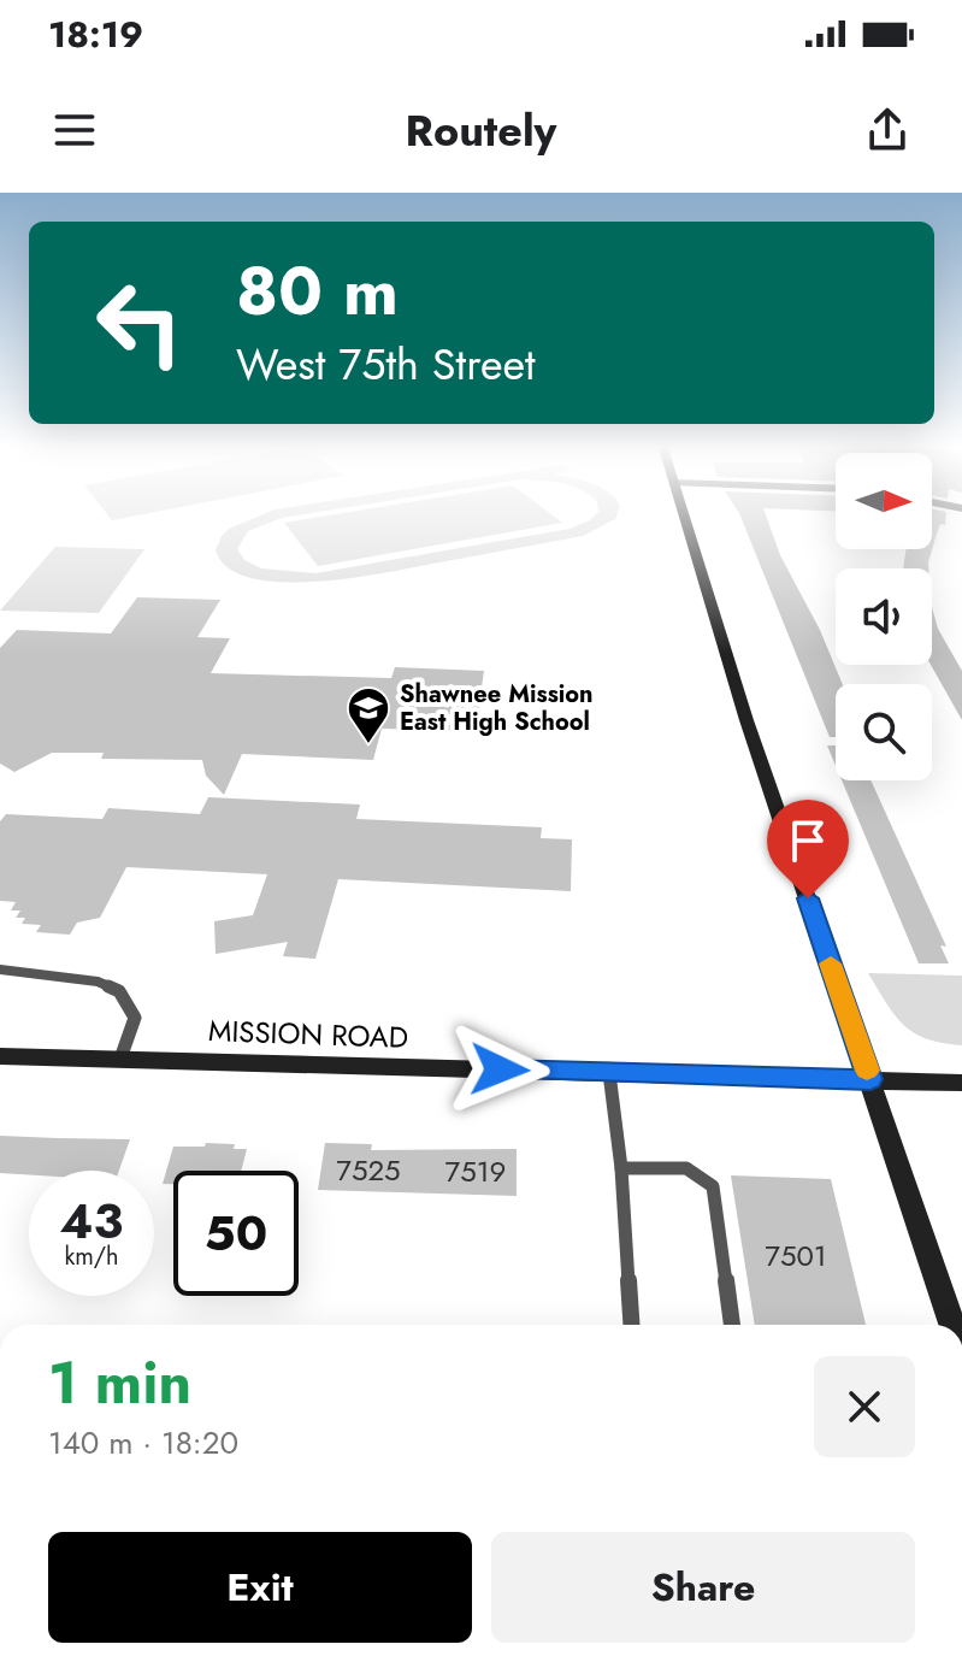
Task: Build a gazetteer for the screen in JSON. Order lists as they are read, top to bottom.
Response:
{
  "streets": {
    "main road": ["MISSION ROAD"]
  },
  "places": {
    "school or university": ["Shawnee Mission East High School"]
  },
  "house_numbers": ["7525", "7519", "7501"],
  "north": "right",
  "page": {
    "status": "18:19",
    "header": "Routely",
    "turn": ["80 m", "West 75th Street"],
    "speed": "43 km/h",
    "limit": "50",
    "heading": ["1 min", "140 m · 18:20"],
    "buttons": ["Exit", "Share"]
  }
}
